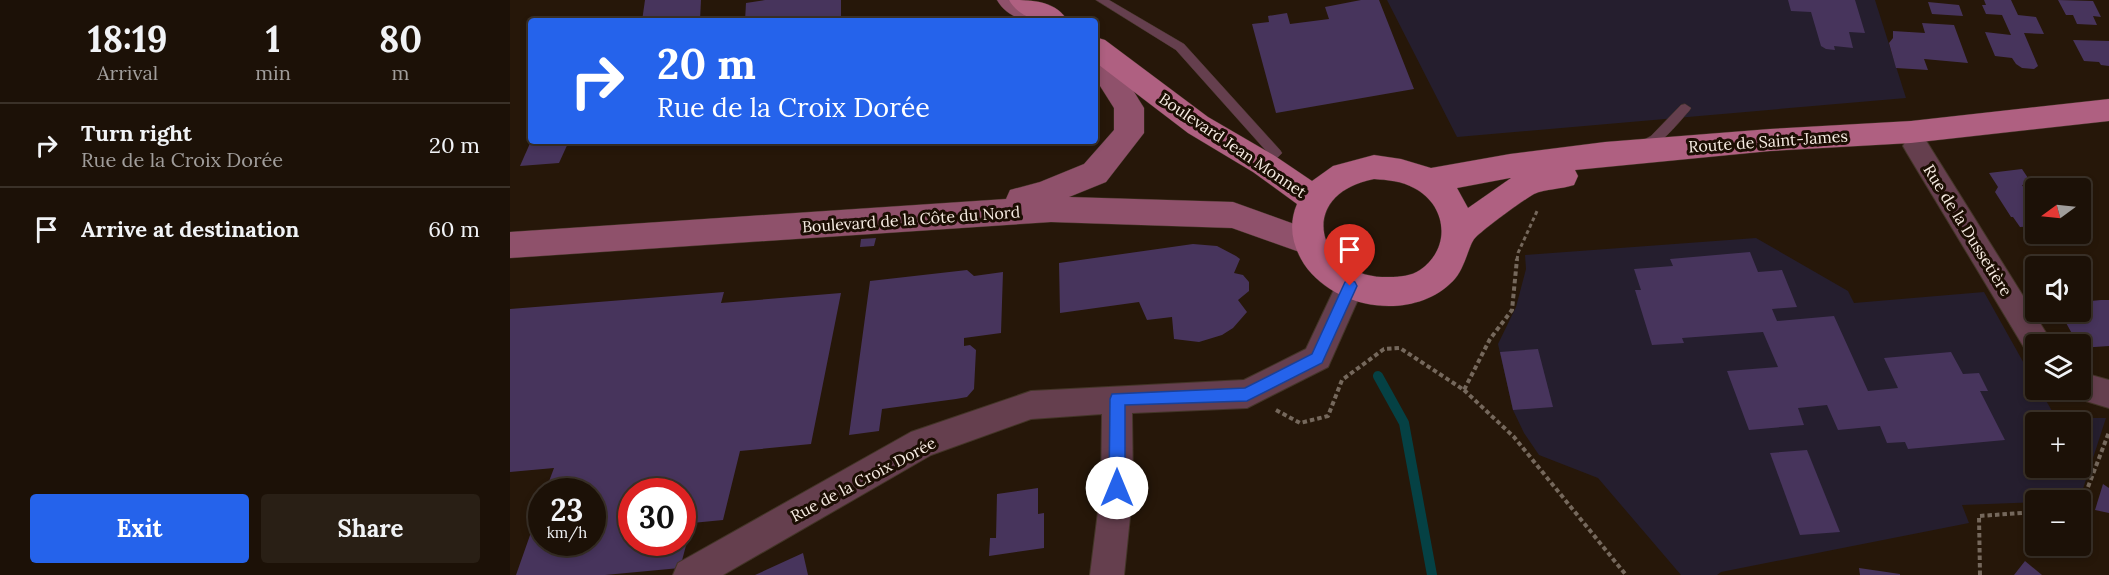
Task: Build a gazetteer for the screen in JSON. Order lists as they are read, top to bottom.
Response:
{
  "streets": {
    "main road": ["Route de Saint-James", "Boulevard Jean Monnet", "Boulevard de la Côte du Nord"],
    "street": ["Rue de la Dussetière", "Rue de la Croix Dorée"]
  },
  "crossings": [
    ["Route de Saint-James", "Boulevard Jean Monnet"],
    ["Route de Saint-James", "Boulevard de la Côte du Nord"],
    ["Route de Saint-James", "Rue de la Dussetière"],
    ["Route de Saint-James", "Rue de la Croix Dorée"],
    ["Boulevard Jean Monnet", "Boulevard de la Côte du Nord"],
    ["Boulevard Jean Monnet", "Rue de la Croix Dorée"],
    ["Boulevard de la Côte du Nord", "Rue de la Croix Dorée"]
  ],
  "north": "left",
  "page": {
    "eta": [
      "18:19",
      "Arrival",
      "1",
      "min",
      "80",
      "m"
    ],
    "turn": ["20 m", "Rue de la Croix Dorée"],
    "list": [
      {
        "name": "Turn right",
        "note": "Rue de la Croix Dorée",
        "value": "20 m"
      },
      {
        "name": "Arrive at destination",
        "value": "60 m"
      }
    ],
    "map_buttons": ["+", "−"],
    "speed": "23 km/h",
    "limit": "30",
    "buttons": ["Exit", "Share"]
  }
}
